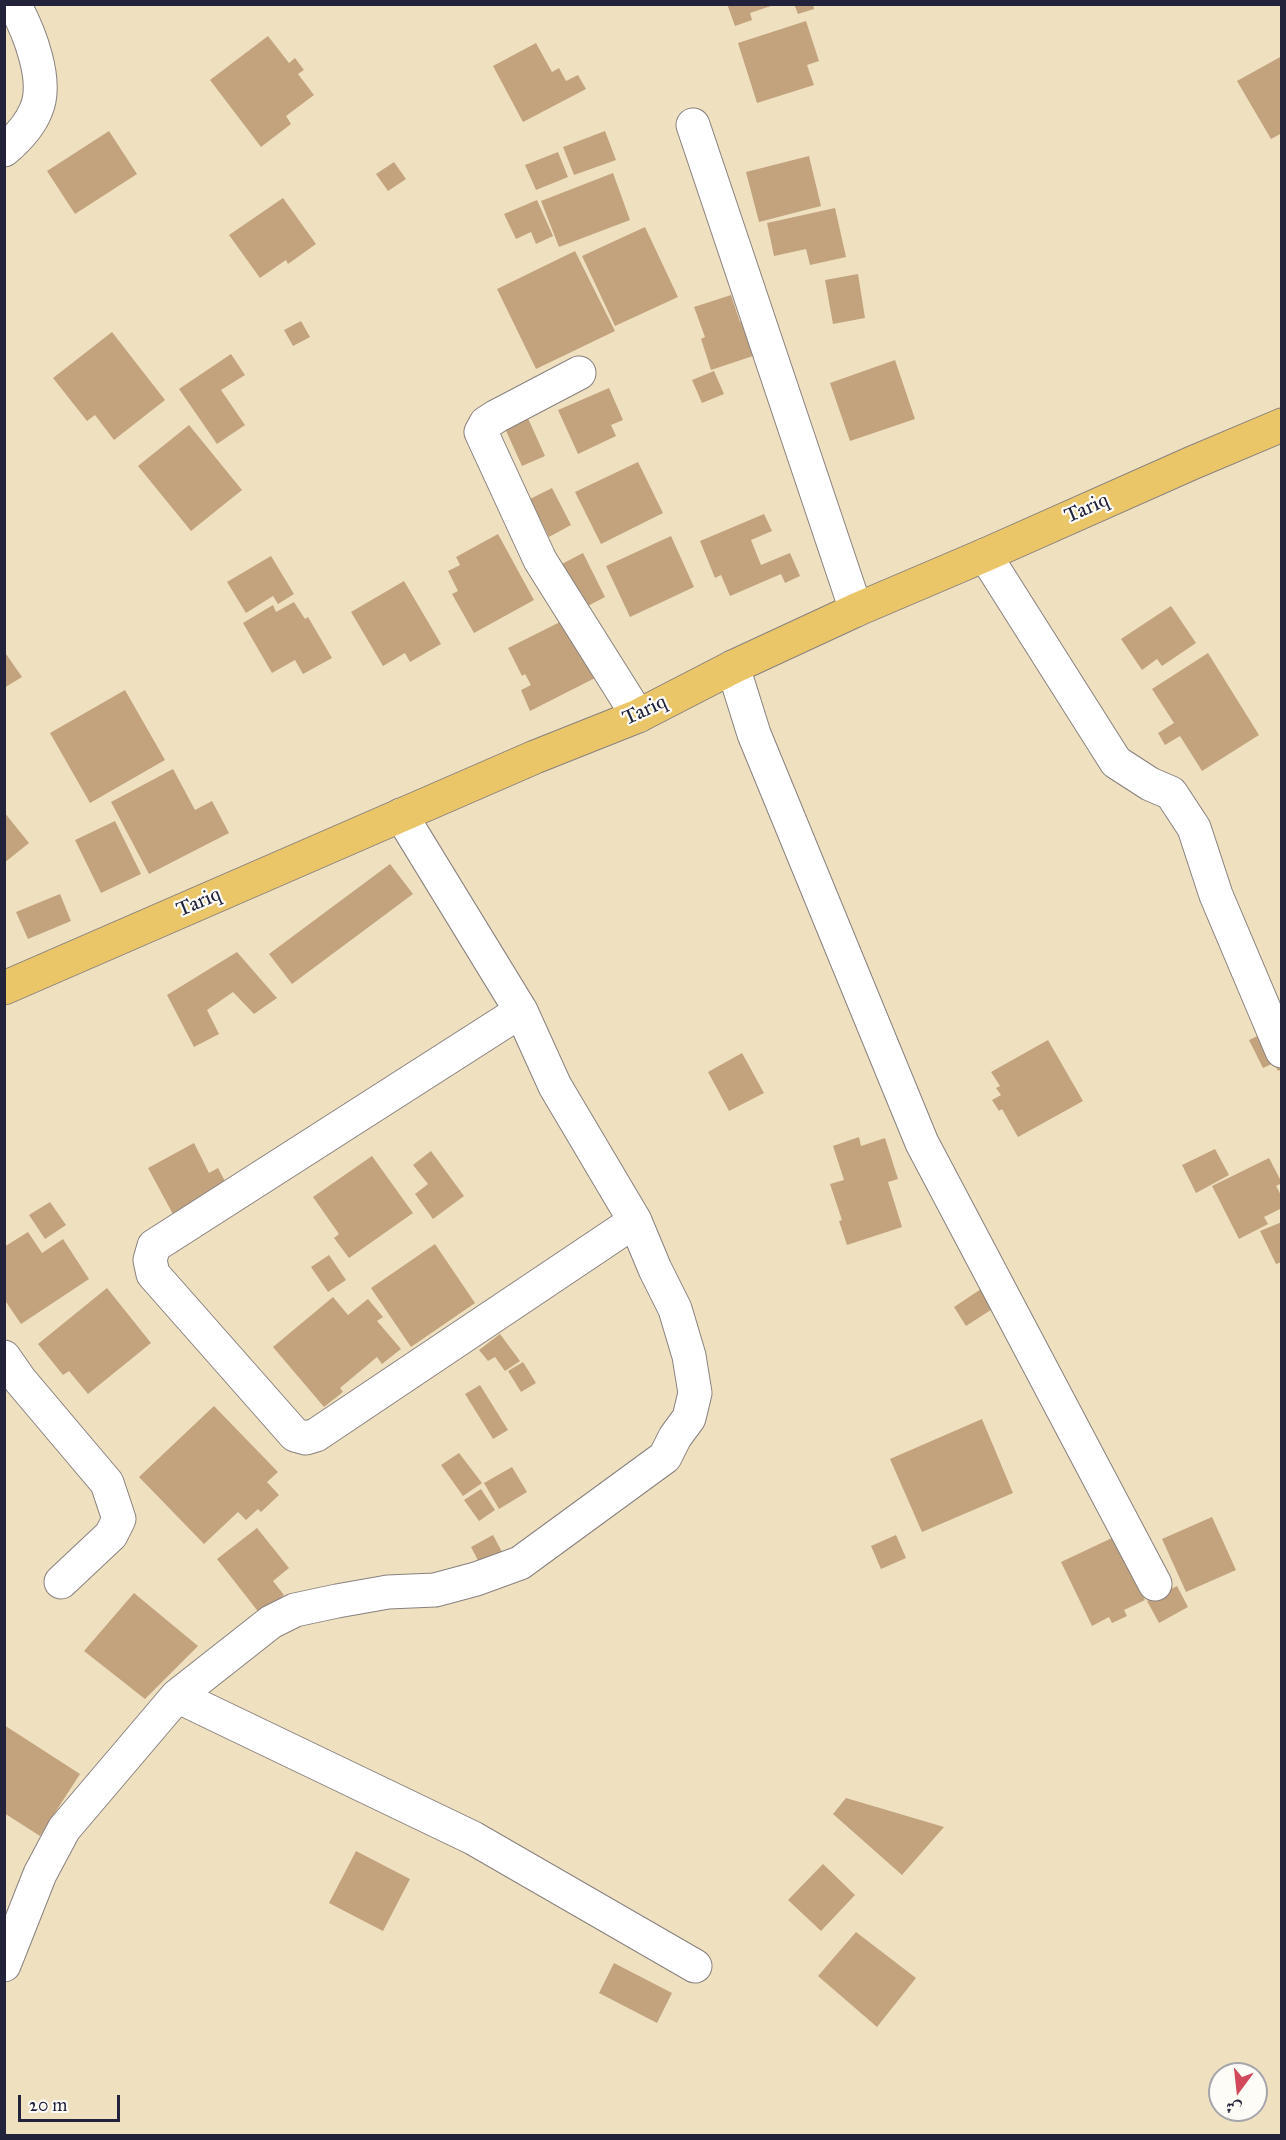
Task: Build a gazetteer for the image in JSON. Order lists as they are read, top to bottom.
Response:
{
  "streets": {
    "main road": ["Tariq"]
  },
  "scale_bar": "20 m",
  "north": "bottom"
}
